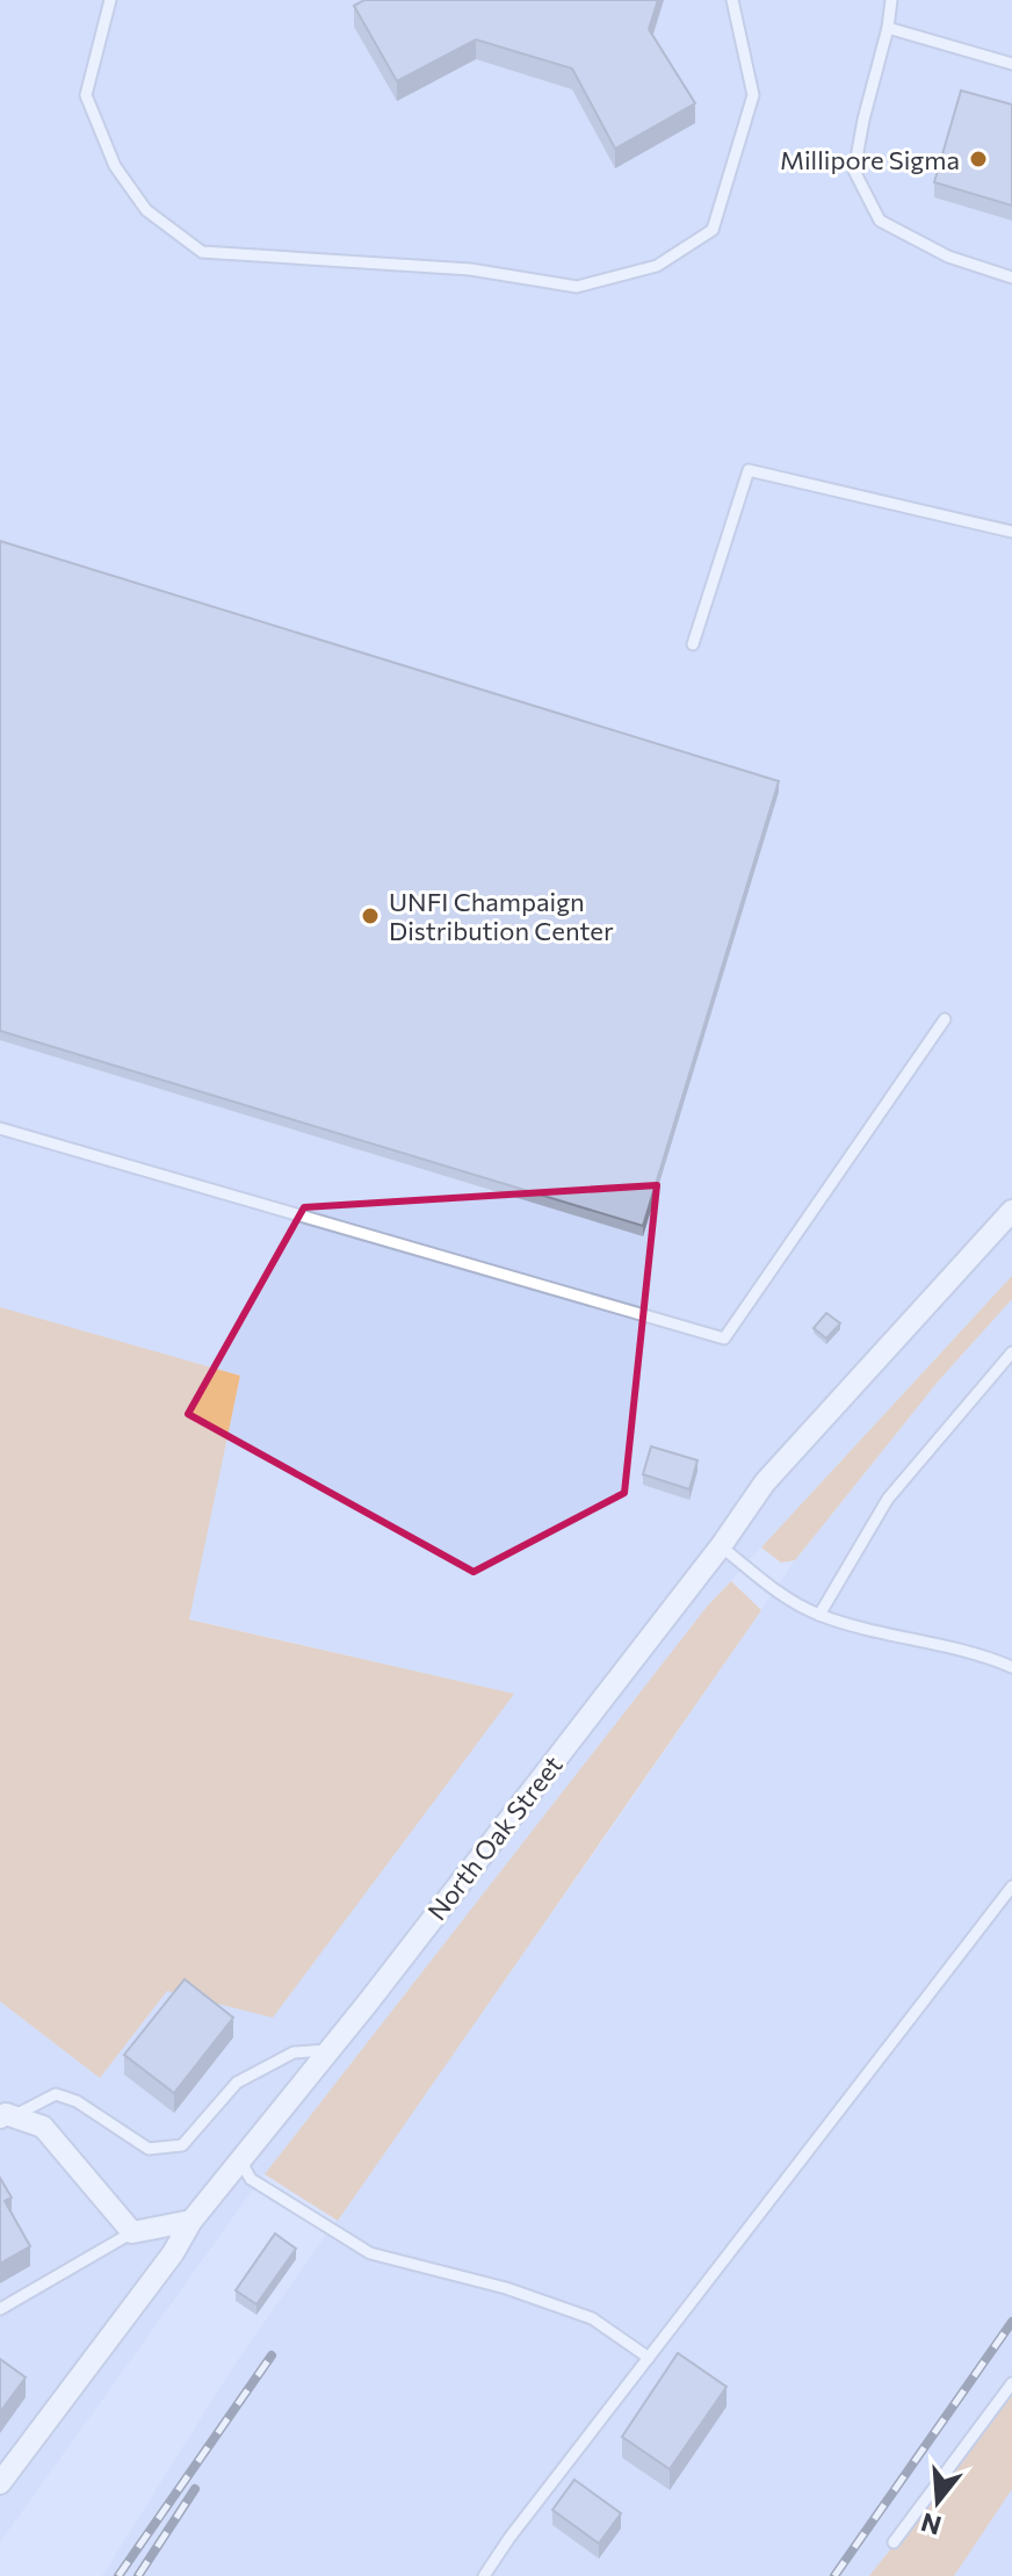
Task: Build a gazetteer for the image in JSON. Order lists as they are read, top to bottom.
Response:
{
  "streets": {
    "street": ["North Oak Street"]
  },
  "places": ["Millipore Sigma", "UNFI Champaign Distribution Center"],
  "north": "bottom"
}
